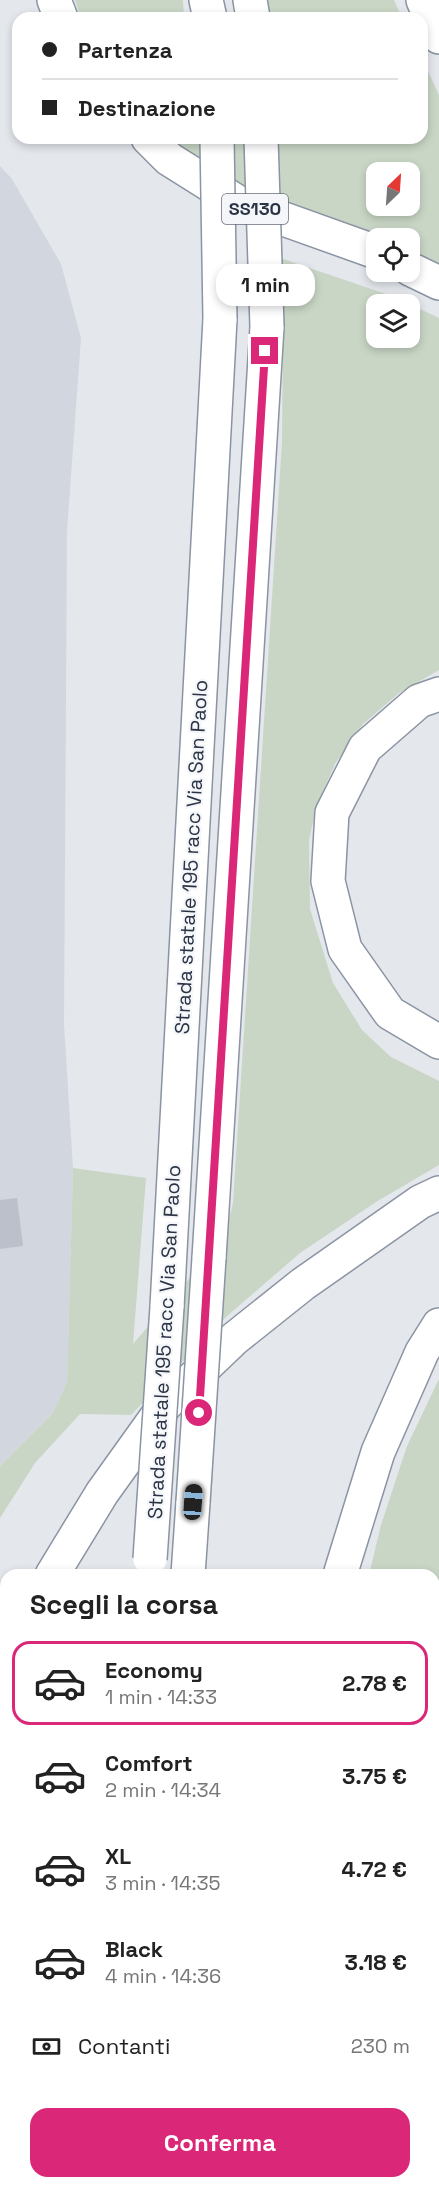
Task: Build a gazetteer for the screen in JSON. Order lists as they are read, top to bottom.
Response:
{
  "streets": {
    "highway": ["SS130", "Strada statale 195 racc Via San Paolo"]
  },
  "north": "top right",
  "page": {
    "banner": ["Partenza", "Destinazione"],
    "bubble": "1 min",
    "heading": "Scegli la corsa",
    "list": [
      {
        "name": "Economy",
        "note": "1 min · 14:33",
        "value": "2.78 €"
      },
      {
        "name": "Comfort",
        "note": "2 min · 14:34",
        "value": "3.75 €"
      },
      {
        "name": "XL",
        "note": "3 min · 14:35",
        "value": "4.72 €"
      },
      {
        "name": "Black",
        "note": "4 min · 14:36",
        "value": "3.18 €"
      }
    ],
    "pay": ["Contanti", "230 m"],
    "buttons": "Conferma"
  }
}
